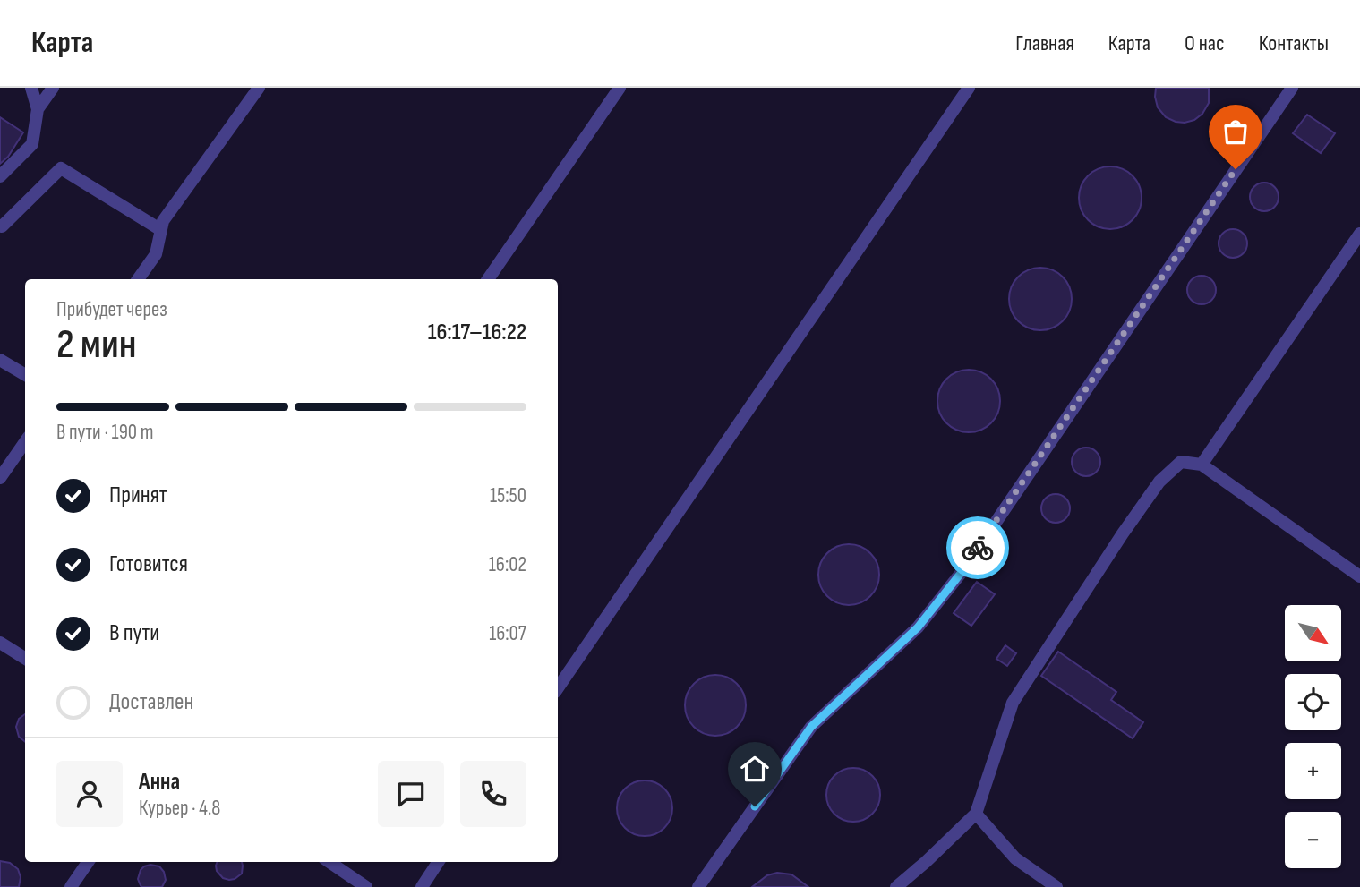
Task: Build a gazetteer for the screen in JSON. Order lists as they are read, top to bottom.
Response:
{
  "north": "bottom right",
  "page": {
    "header": "Карта",
    "nav": [
      "Главная",
      "Карта",
      "О нас",
      "Контакты"
    ],
    "heading": ["2 мин", "Прибудет через", "16:17–16:22"],
    "panel": ["Анна", "Курьер · 4.8"],
    "bar": "В пути · 190 m",
    "list": [
      ["Принят", "15:50"],
      ["Готовится", "16:02"],
      ["В пути", "16:07"],
      "Доставлен"
    ],
    "map_buttons": ["+", "−"]
  }
}
